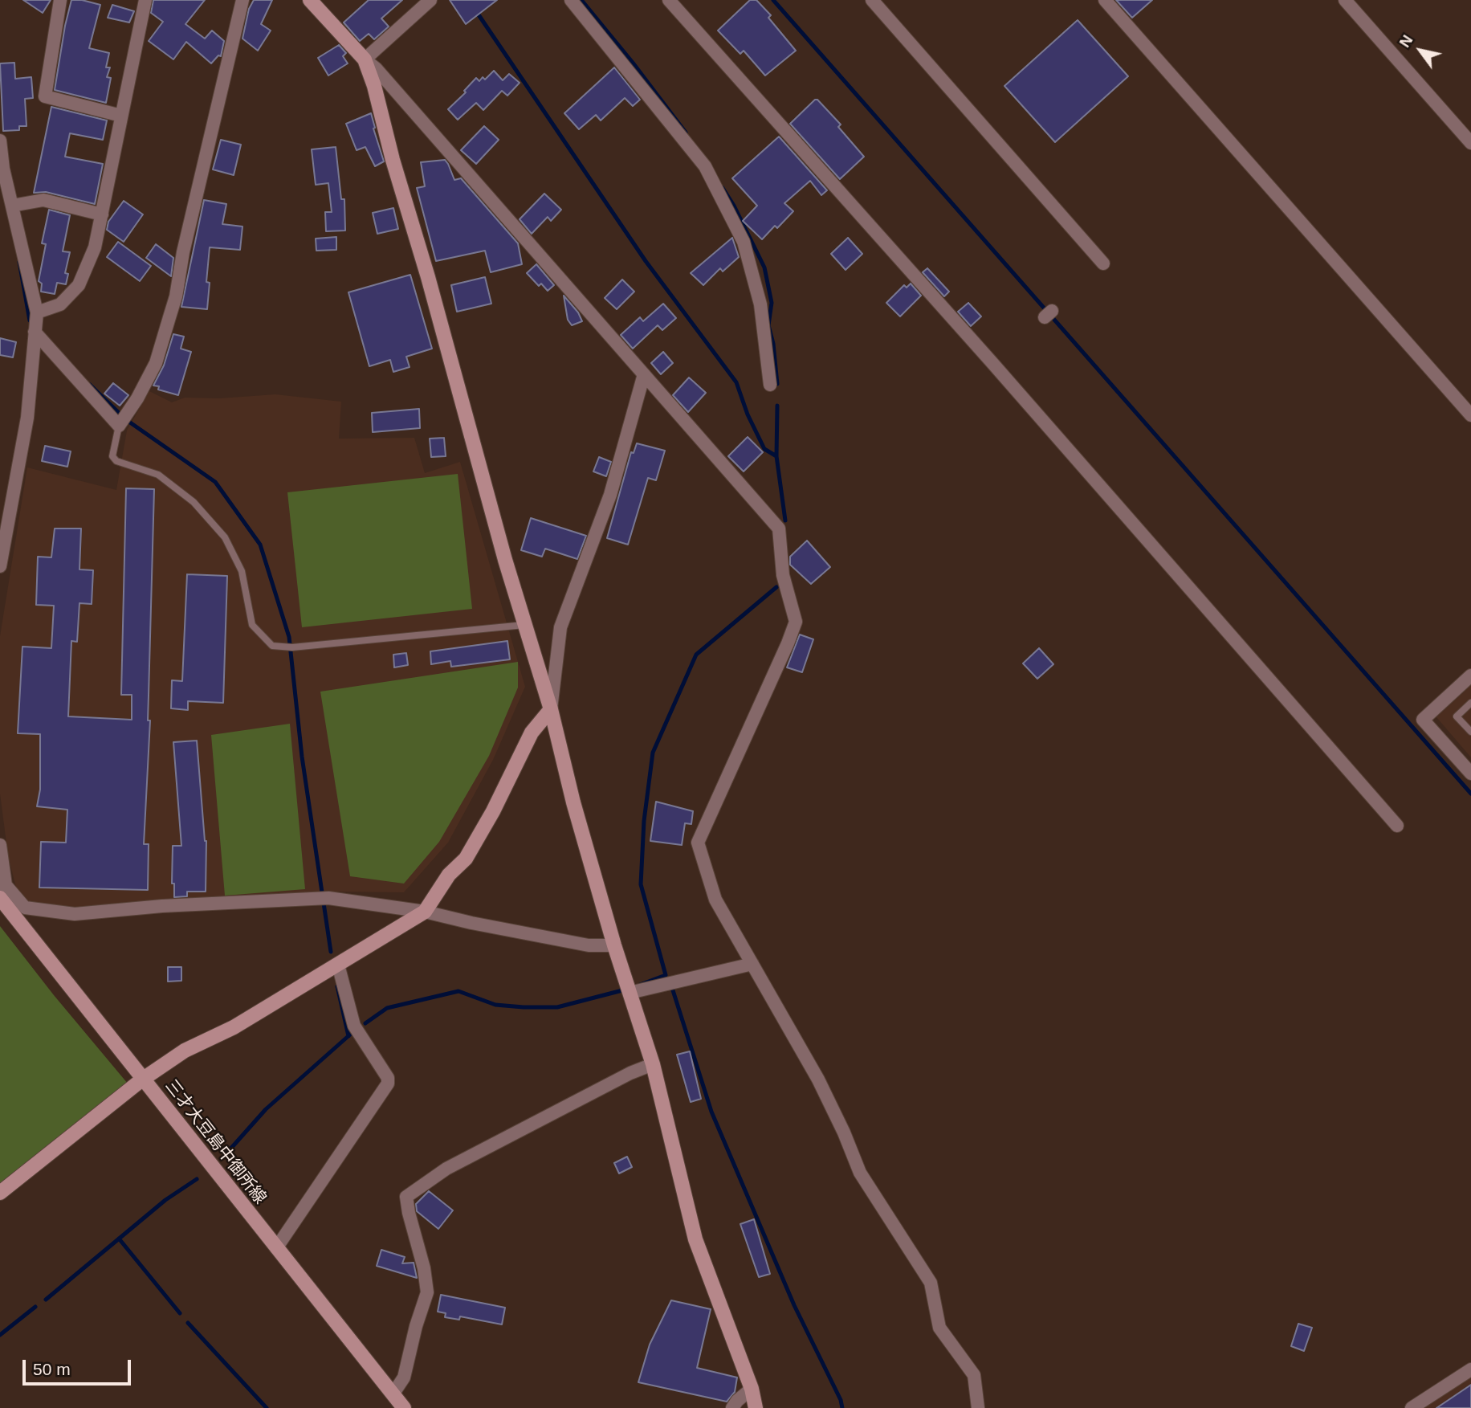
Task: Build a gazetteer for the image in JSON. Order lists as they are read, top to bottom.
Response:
{
  "streets": {
    "street": ["三才大豆島中御所線"]
  },
  "scale_bar": "50 m",
  "north": "top left"
}
